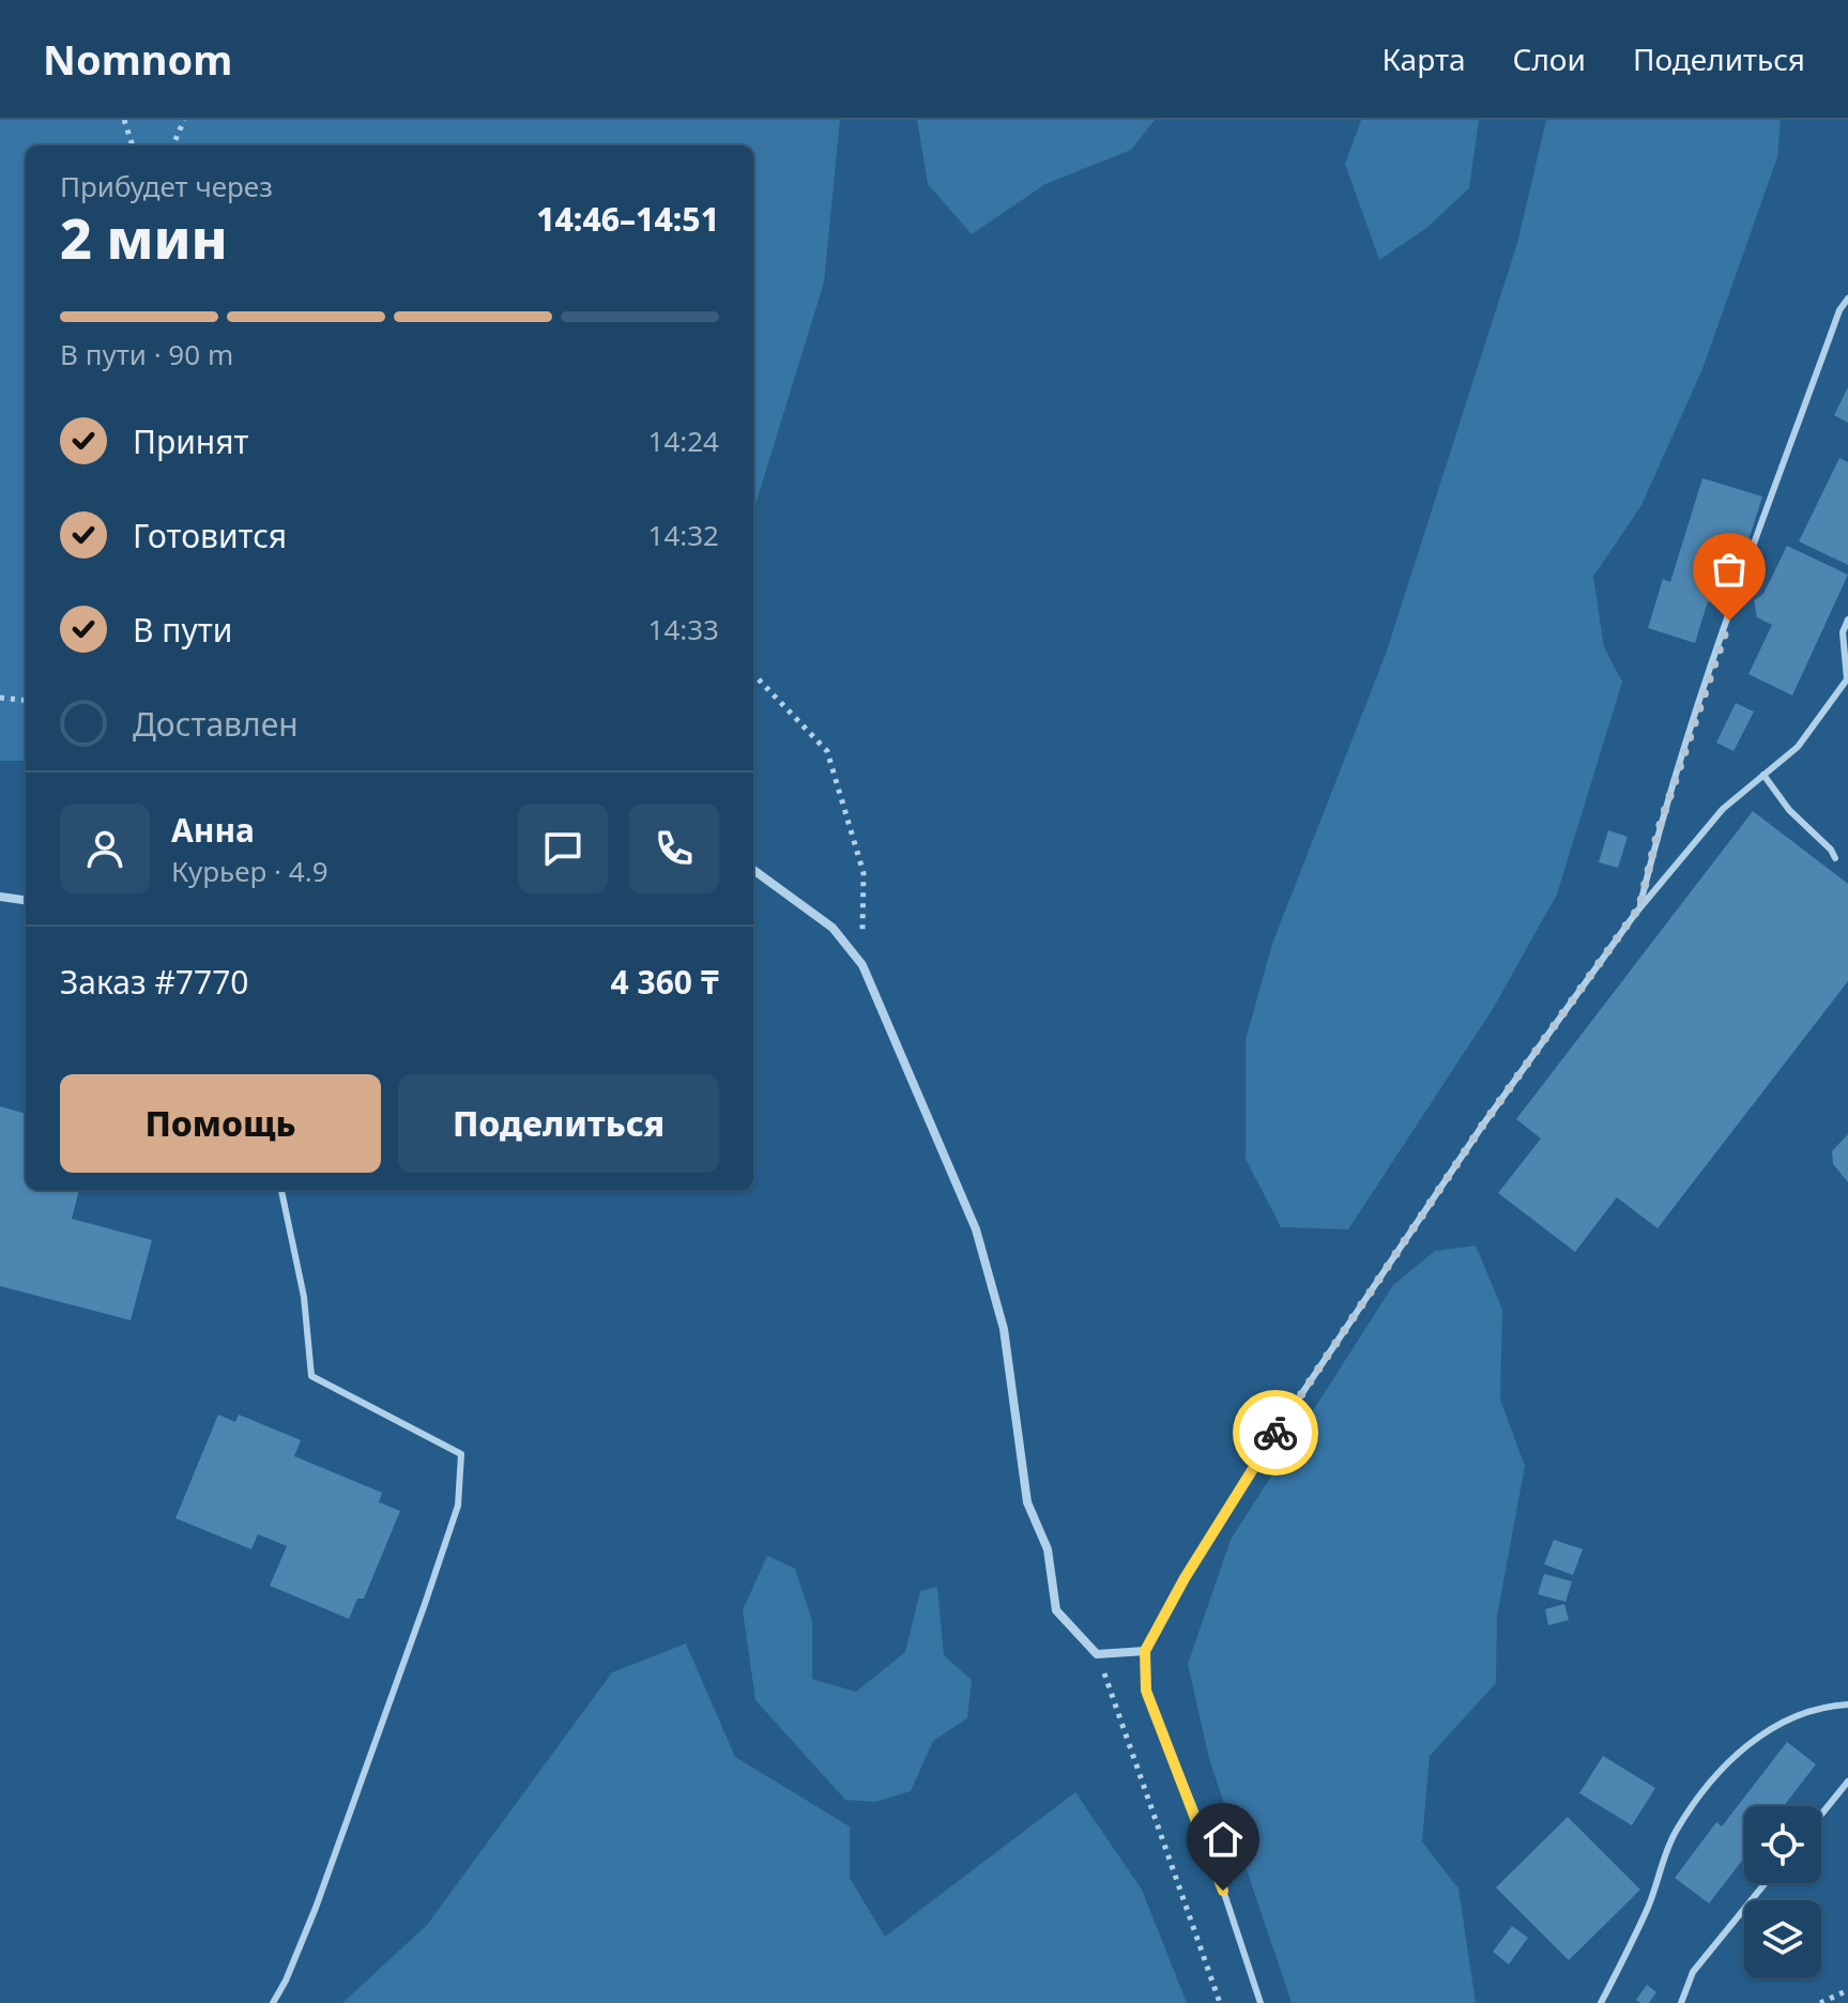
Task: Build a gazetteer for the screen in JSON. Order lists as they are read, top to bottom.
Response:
{
  "page": {
    "header": "Nomnom",
    "nav": ["Карта", "Слои", "Поделиться"],
    "heading": ["2 мин", "Прибудет через", "14:46–14:51"],
    "panel": [
      "Анна",
      "Курьер · 4.9",
      "Заказ #7770",
      "4 360 ₸"
    ],
    "bar": "В пути · 90 m",
    "list": [
      ["Принят", "14:24"],
      ["Готовится", "14:32"],
      ["В пути", "14:33"],
      "Доставлен"
    ],
    "buttons": ["Помощь", "Поделиться"]
  }
}
